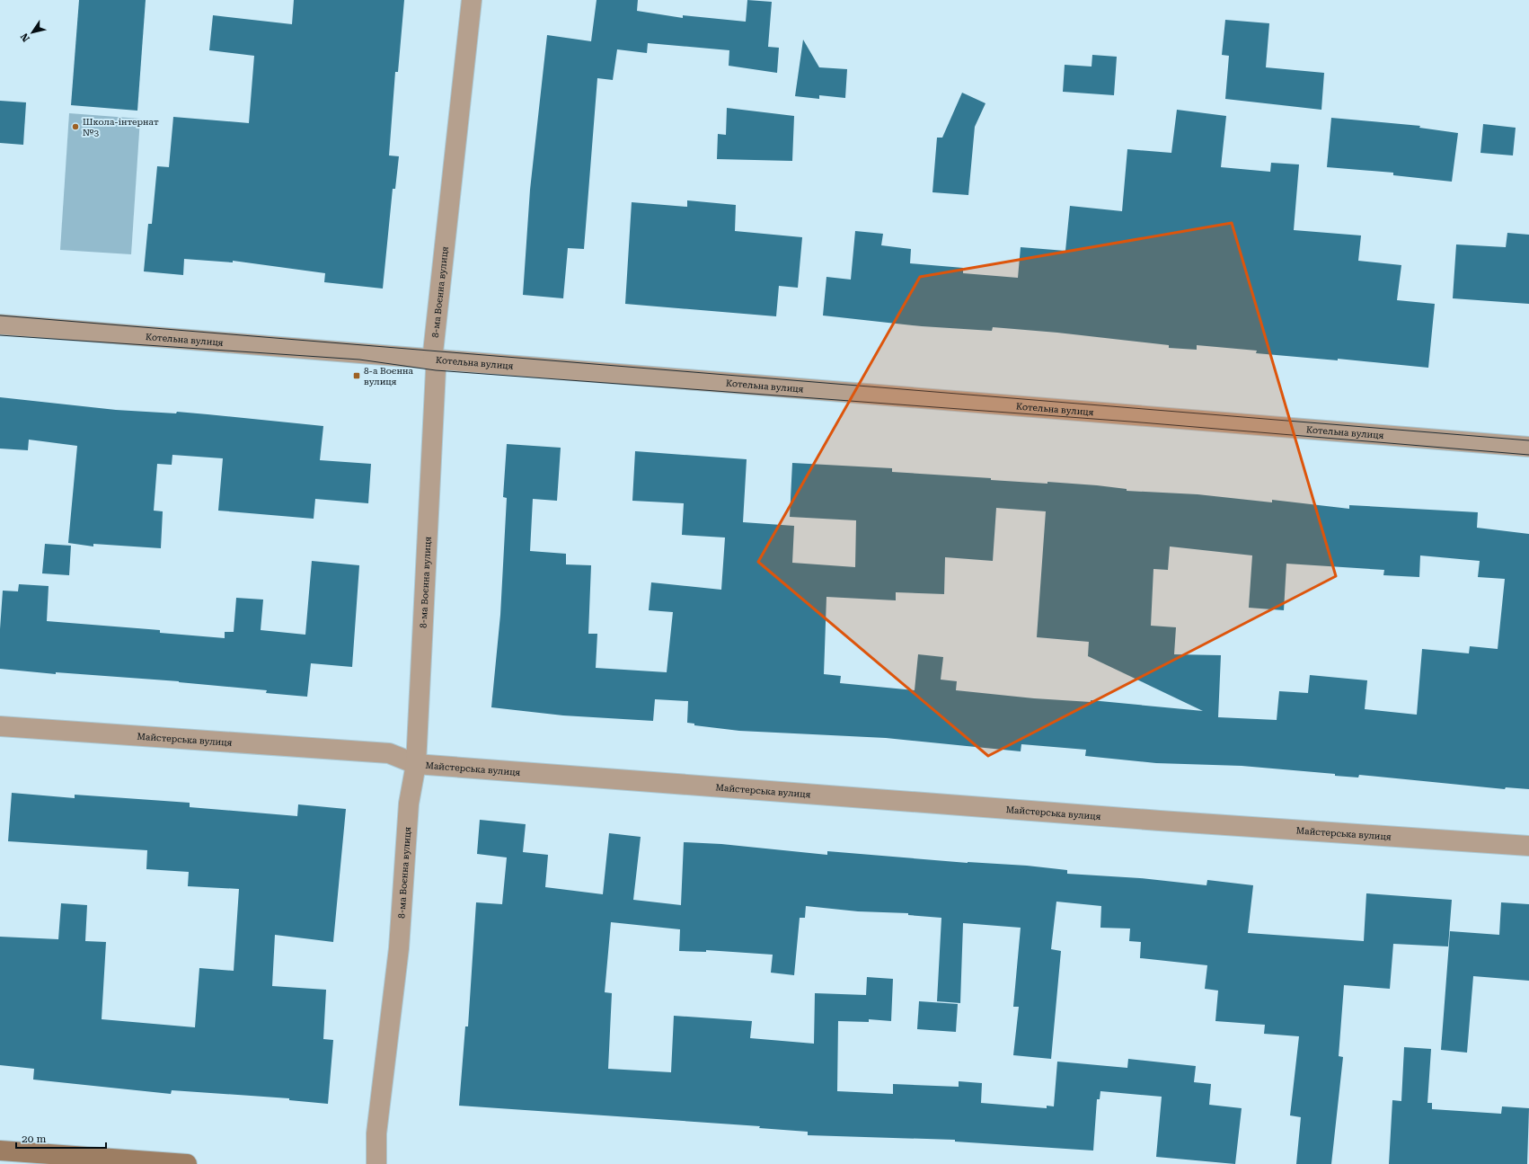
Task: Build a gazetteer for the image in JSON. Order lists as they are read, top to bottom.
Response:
{
  "streets": {
    "street": ["8-ма Воєнна вулиця", "Котельна вулиця", "Майстерська вулиця"]
  },
  "crossings": [
    ["8-ма Воєнна вулиця", "Котельна вулиця"],
    ["8-ма Воєнна вулиця", "Майстерська вулиця"]
  ],
  "places": {
    "other": ["Школа-інтернат №3"],
    "transit": ["8-а Воєнна вулиця"]
  },
  "scale_bar": "20 m",
  "north": "bottom left"
}
